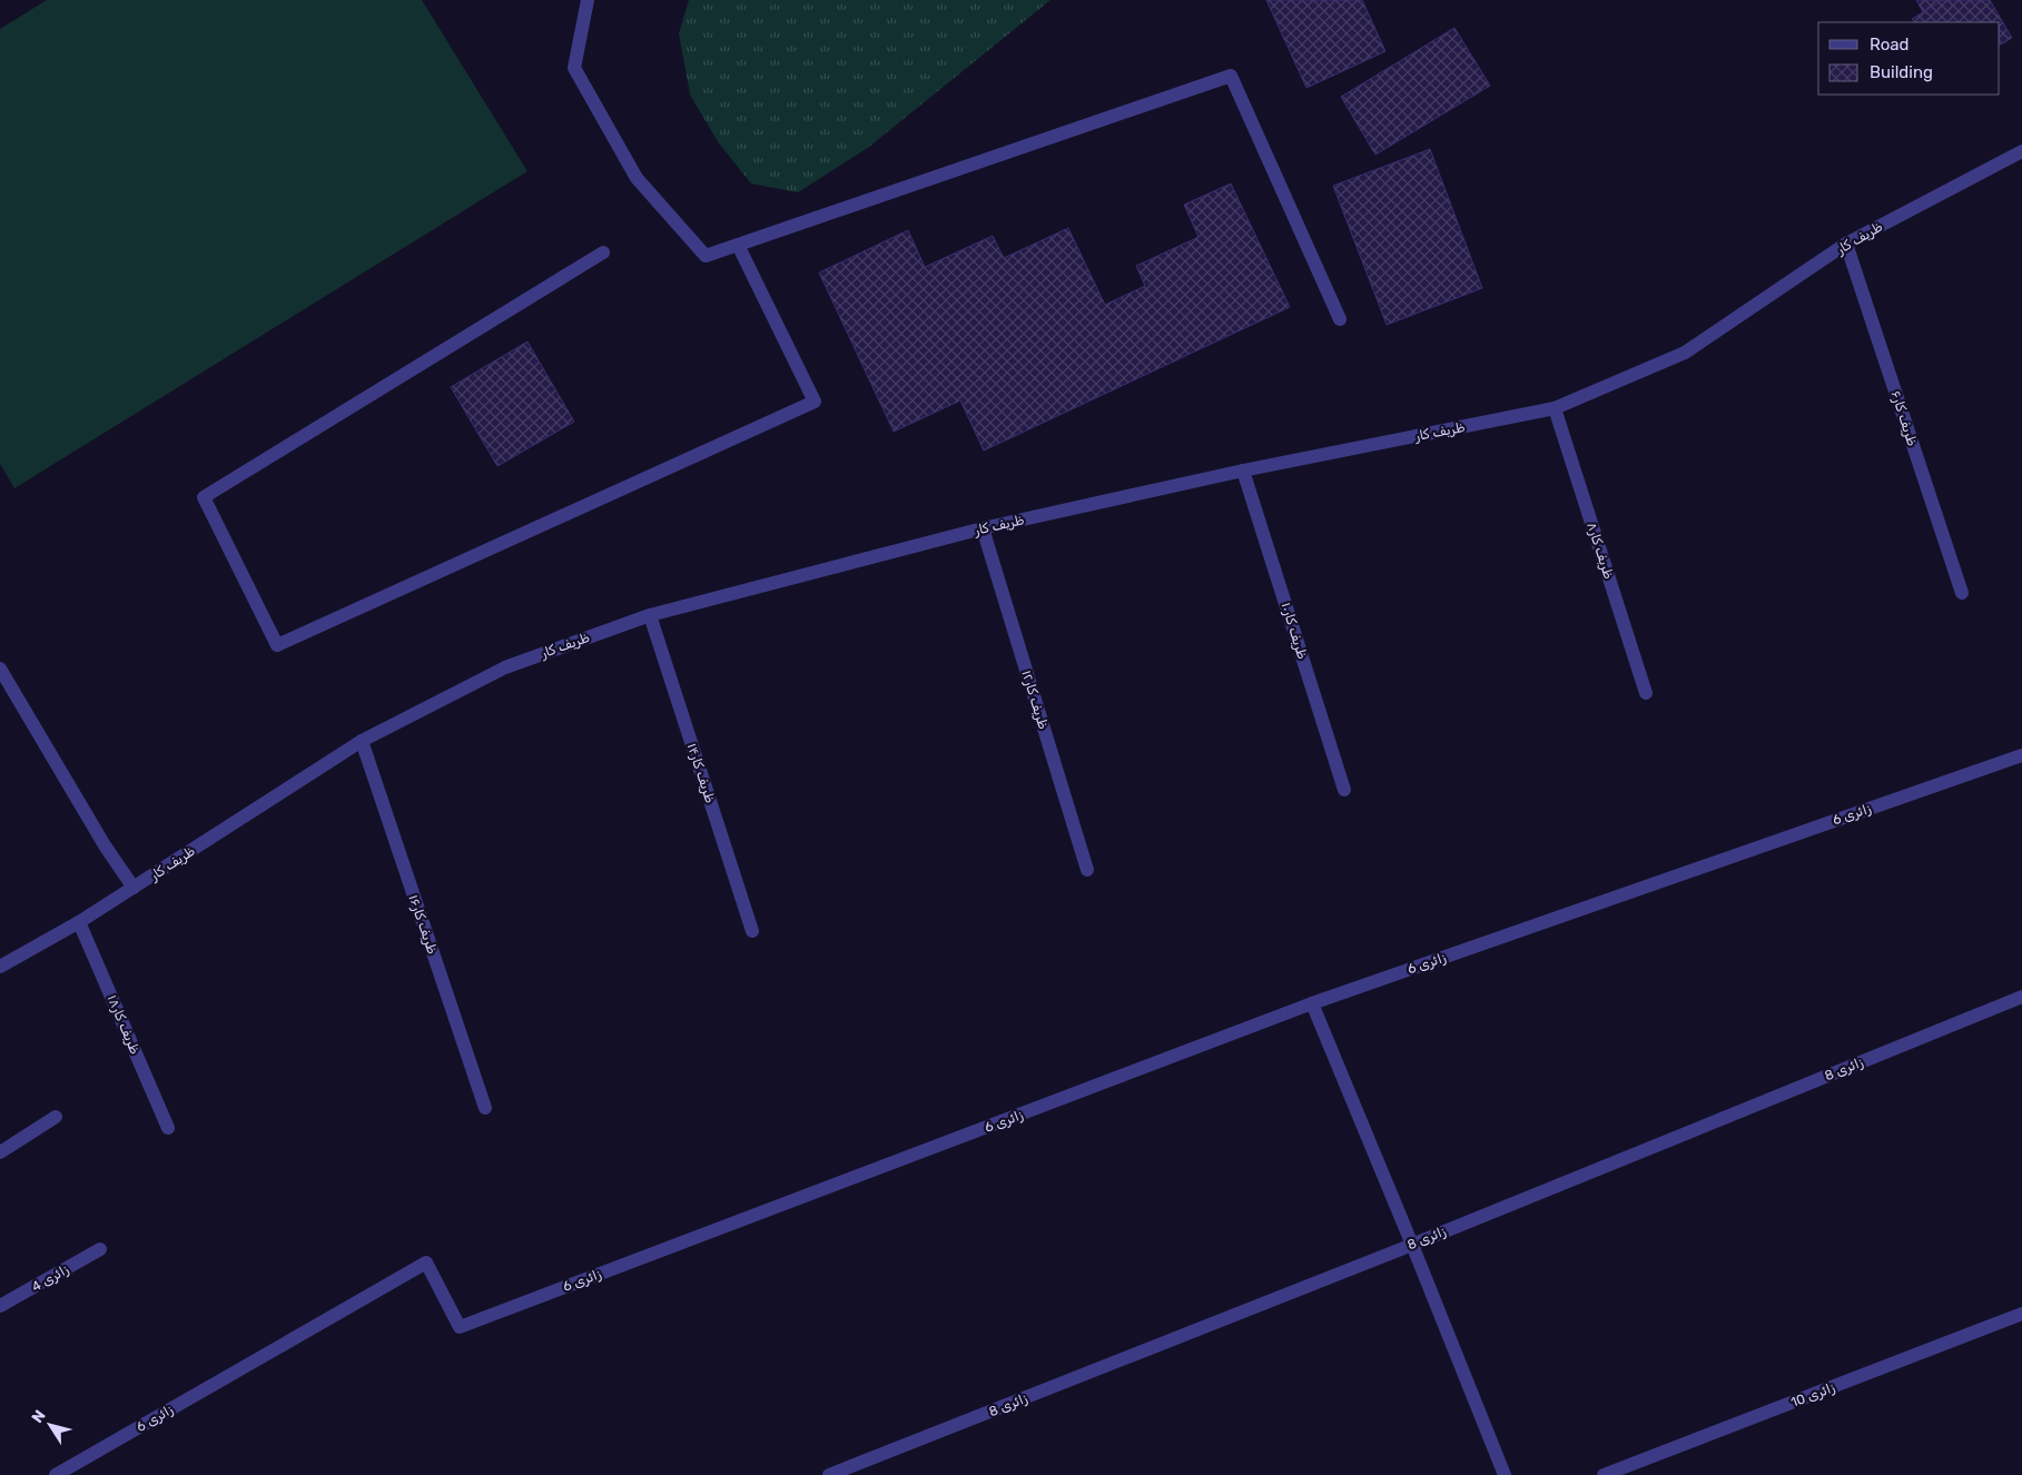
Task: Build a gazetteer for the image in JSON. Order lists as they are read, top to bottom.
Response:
{
  "streets": {
    "street": [
      "ظریف کار",
      "ظریف کار۶",
      "ظریف کار۸",
      "ظریف کار۱۰",
      "ظریف کار۱۲",
      "ظریف کار۱۴",
      "6 زائری",
      "ظریف کار۱۶",
      "ظریف کار۱۸",
      "8 زائری",
      "زائری 4",
      "10 زائری"
    ]
  },
  "crossings": [
    ["ظریف کار", "ظریف کار۶"],
    ["ظریف کار", "ظریف کار۸"],
    ["ظریف کار", "ظریف کار۱۰"],
    ["ظریف کار", "ظریف کار۱۲"],
    ["ظریف کار", "ظریف کار۱۴"],
    ["ظریف کار", "ظریف کار۱۶"],
    ["ظریف کار", "ظریف کار۱۸"]
  ],
  "legend": ["Road", "Building"],
  "north": "top left"
}
